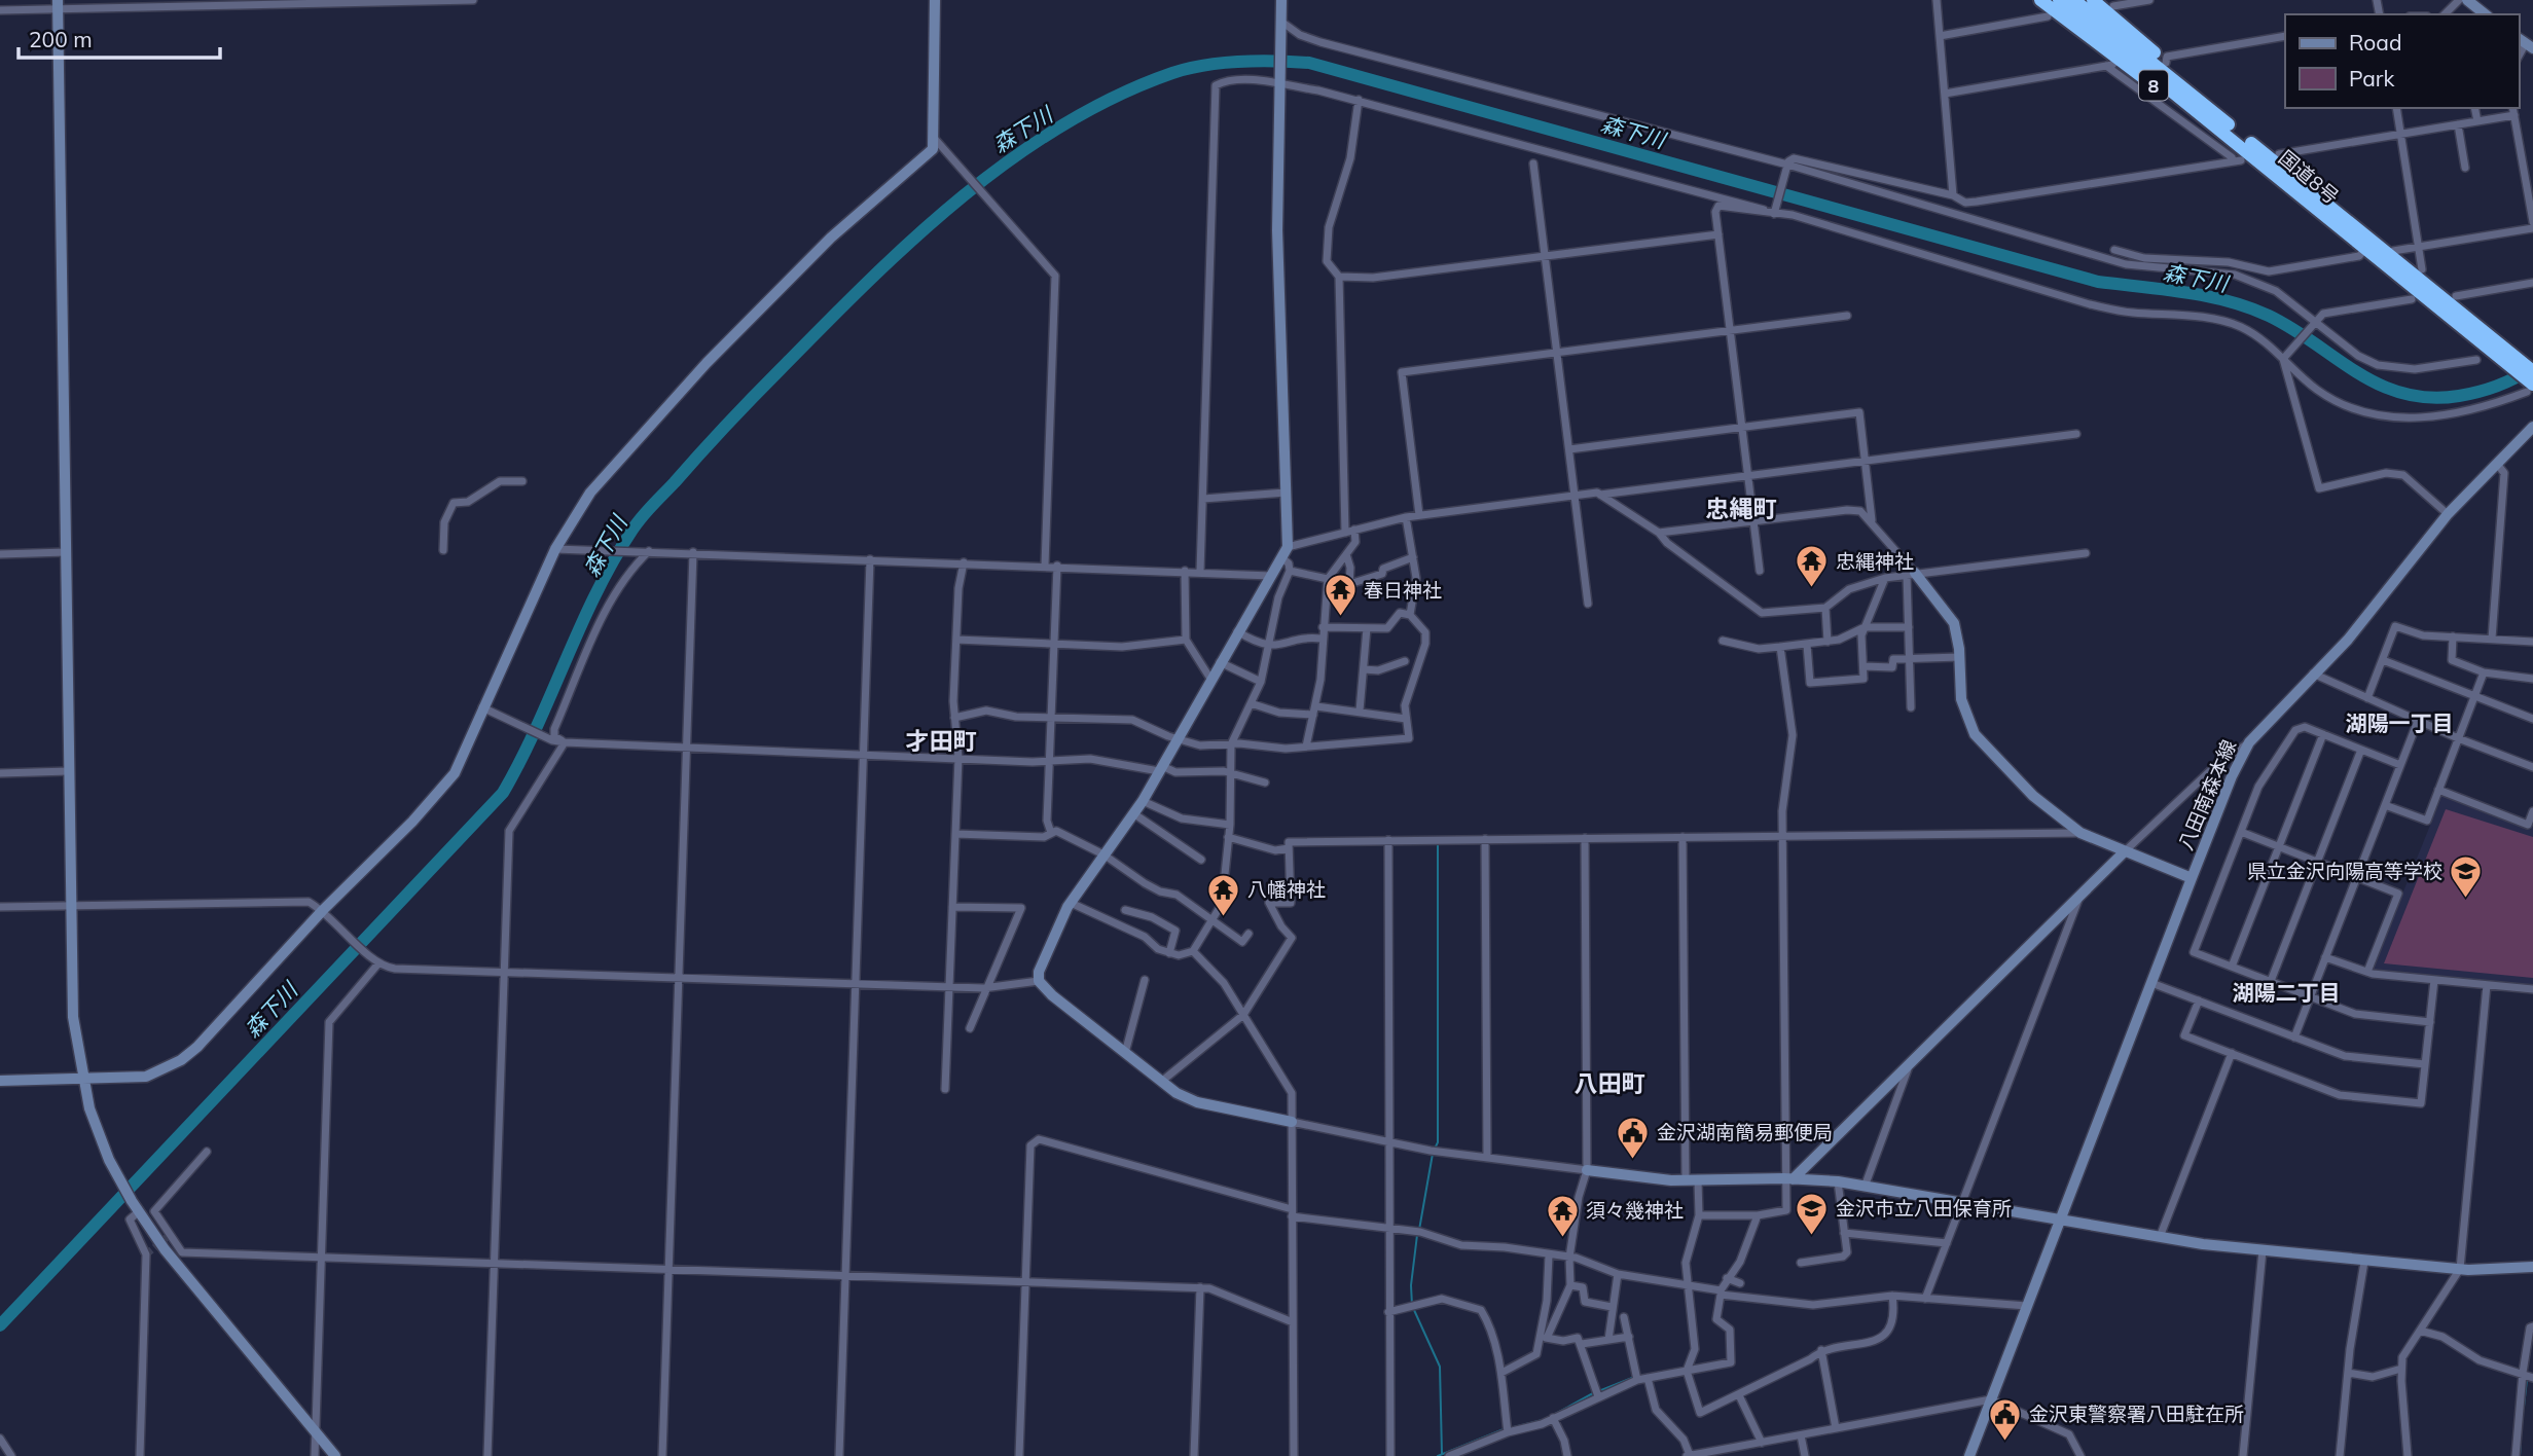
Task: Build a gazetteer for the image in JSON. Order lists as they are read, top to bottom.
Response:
{
  "streets": {
    "highway": ["8", "国道8号"],
    "street": ["八田南森本線"]
  },
  "crossings": [
    ["8", "国道8号"]
  ],
  "districts": [
    "忠縄町",
    "湖陽一丁目",
    "才田町",
    "湖陽二丁目",
    "八田町"
  ],
  "water": ["森下川"],
  "places": {
    "temple": [
      "忠縄神社",
      "春日神社",
      "八幡神社",
      "須々幾神社"
    ],
    "school or university": ["県立金沢向陽高等学校", "金沢市立八田保育所"],
    "public building": ["金沢湖南簡易郵便局", "金沢東警察署八田駐在所"]
  },
  "legend": ["Road", "Park"],
  "scale_bar": "200 m"
}
